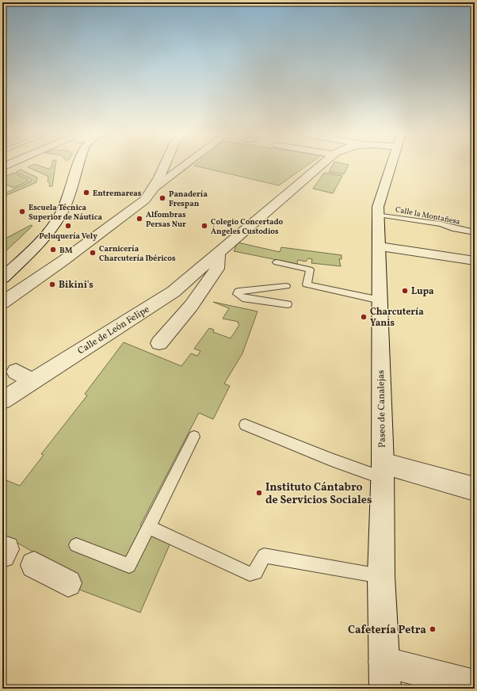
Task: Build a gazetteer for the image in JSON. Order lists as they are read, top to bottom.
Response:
{
  "streets": {
    "street": ["Calle de León Felipe", "Paseo de Canalejas"],
    "lane": ["Calle la Montañesa"]
  },
  "crossings": [
    ["Calle la Montañesa", "Paseo de Canalejas"]
  ],
  "places": [
    "Entremareas",
    "Panadería Frespan",
    "Escuela Técnica Superior de Náutica",
    "Alfombras Persas Nur",
    "Peluquería Vely",
    "Colegio Concertado Ángeles Custodios",
    "BM",
    "Carnicería Charcutería Ibéricos",
    "Bikini's",
    "Lupa",
    "Charcutería Yanis",
    "Instituto Cántabro de Servicios Sociales",
    "Cafetería Petra"
  ]
}
